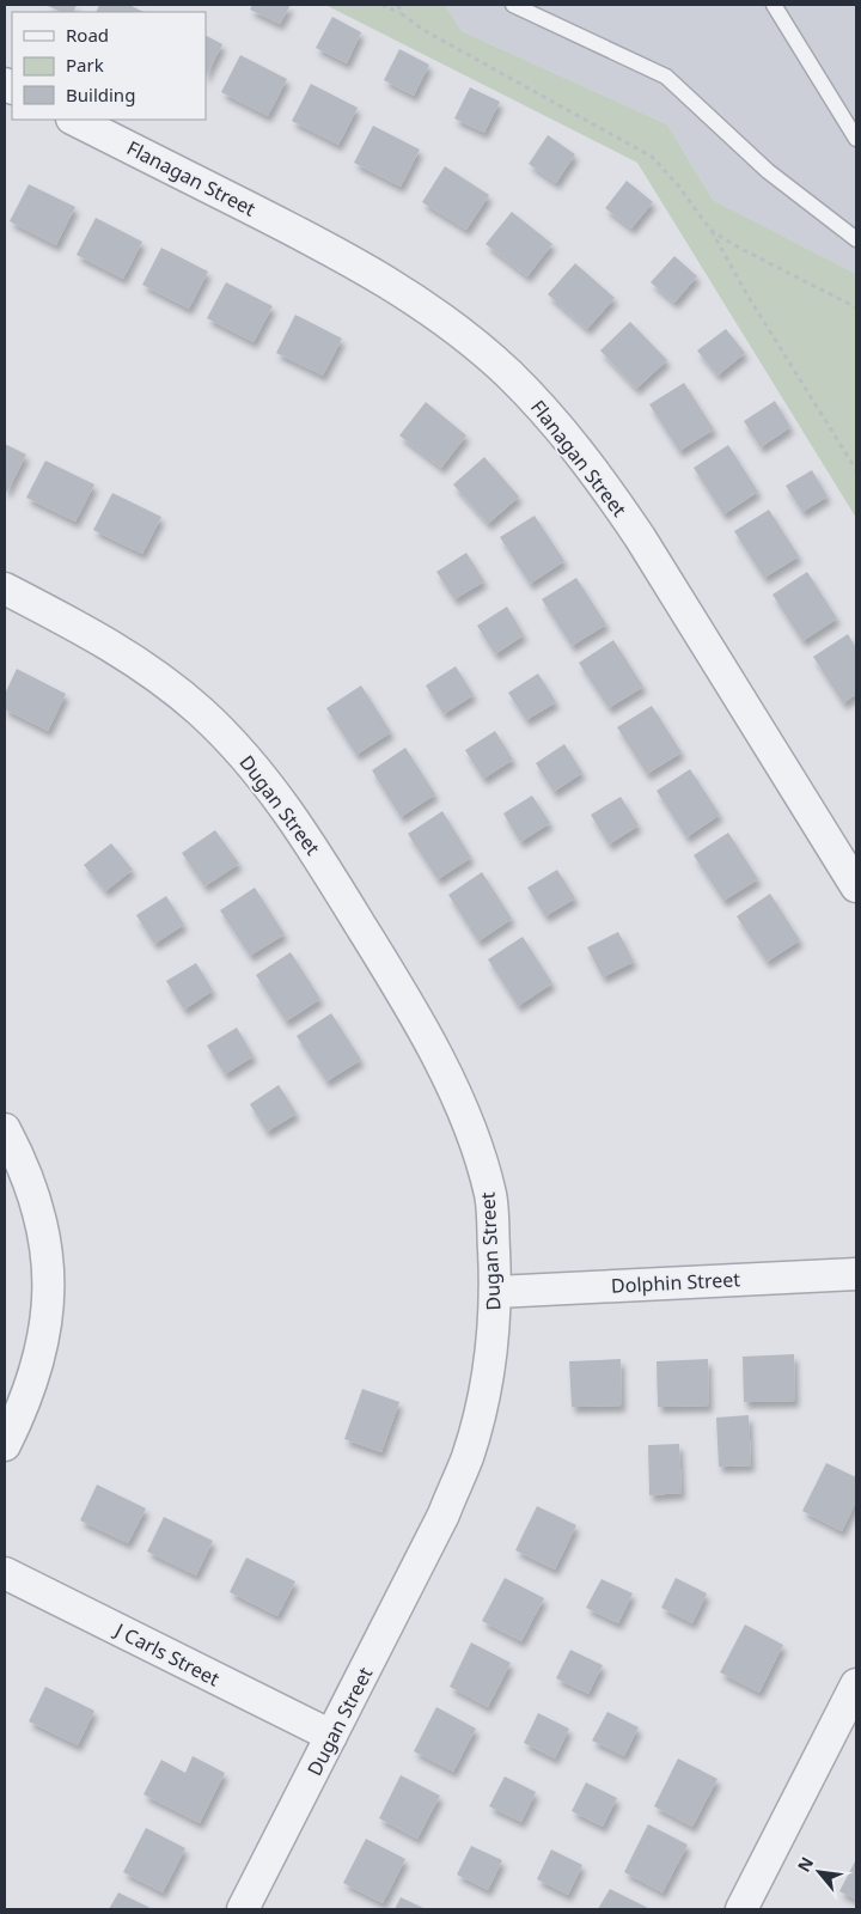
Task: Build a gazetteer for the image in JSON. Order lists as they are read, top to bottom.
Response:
{
  "streets": {
    "street": [
      "Flanagan Street",
      "Dugan Street",
      "Dolphin Street",
      "J Carls Street"
    ]
  },
  "crossings": [
    ["Dugan Street", "Dolphin Street"],
    ["Dugan Street", "J Carls Street"]
  ],
  "legend": ["Road", "Park", "Building"],
  "north": "top left"
}
